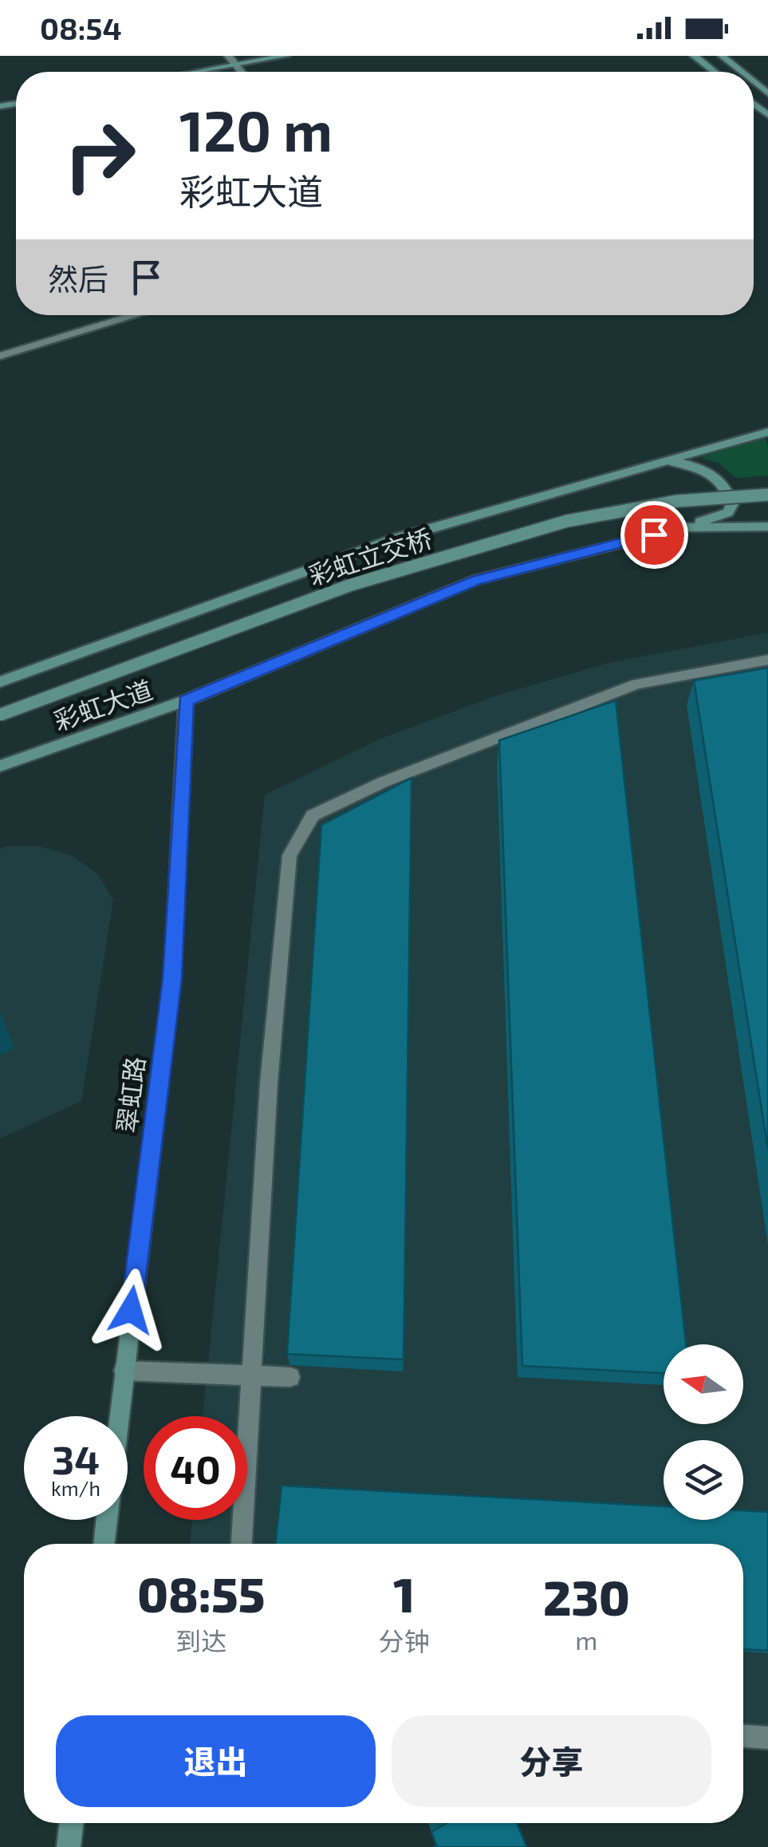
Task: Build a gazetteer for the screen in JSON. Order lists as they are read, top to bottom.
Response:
{
  "streets": {
    "main road": ["彩虹立交桥", "彩虹大道", "翠虹路"]
  },
  "crossings": [
    ["彩虹大道", "翠虹路"]
  ],
  "north": "left",
  "page": {
    "status": "08:54",
    "turn": ["120 m", "彩虹大道"],
    "then": "然后",
    "speed": "34 km/h",
    "limit": "40",
    "eta": [
      "08:55",
      "到达",
      "1",
      "分钟",
      "230",
      "m"
    ],
    "buttons": ["退出", "分享"]
  }
}
